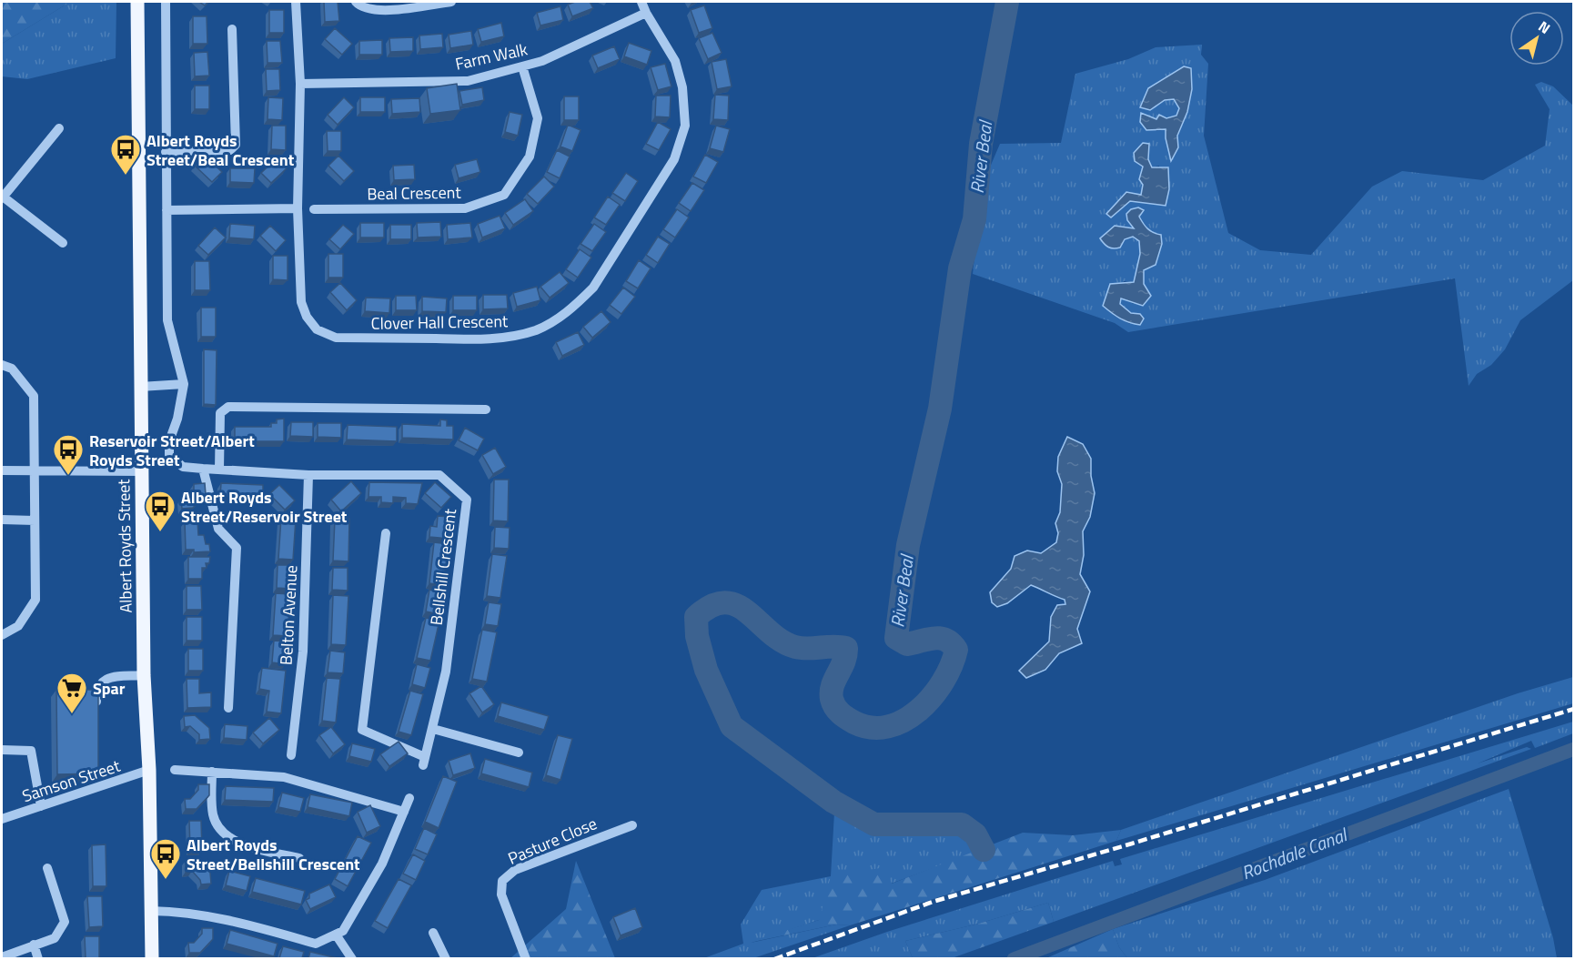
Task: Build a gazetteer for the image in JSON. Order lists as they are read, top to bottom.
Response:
{
  "streets": {
    "main road": ["Albert Royds Street"],
    "street": [
      "Farm Walk",
      "Beal Crescent",
      "Clover Hall Crescent",
      "Bellshill Crescent",
      "Belton Avenue",
      "Samson Street",
      "Pasture Close"
    ]
  },
  "crossings": [
    ["Farm Walk", "Beal Crescent"],
    ["Farm Walk", "Clover Hall Crescent"],
    ["Albert Royds Street", "Samson Street"],
    ["Bellshill Crescent", "Belton Avenue"]
  ],
  "water": ["River Beal", "Rochdale Canal"],
  "places": {
    "bus stop": [
      "Albert Royds Street/Beal Crescent",
      "Reservoir Street/Albert Royds Street",
      "Albert Royds Street/Reservoir Street",
      "Albert Royds Street/Bellshill Crescent"
    ],
    "supermarket": ["Spar"]
  },
  "north": "top right"
}
